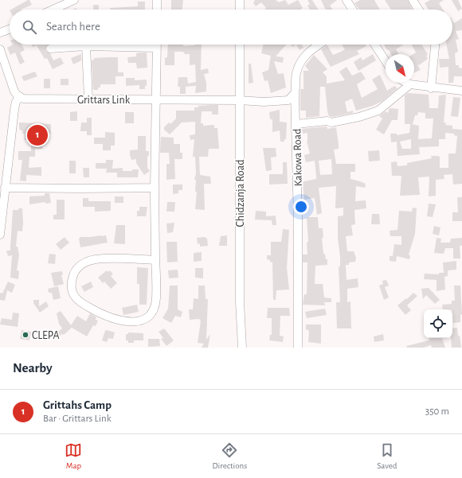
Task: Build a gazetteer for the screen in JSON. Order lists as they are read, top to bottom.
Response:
{
  "streets": {
    "street": ["Grittars Link", "Kakowa Road", "Chidzanja Road"]
  },
  "crossings": [
    ["Grittars Link", "Kakowa Road"],
    ["Grittars Link", "Chidzanja Road"]
  ],
  "places": ["CLEPA"],
  "north": "bottom right",
  "page": {
    "search": "Search here",
    "pins": "1",
    "heading": "Nearby",
    "list": [
      {
        "mark": "1",
        "name": "Grittahs Camp",
        "note": "Bar · Grittars Link",
        "value": "350 m"
      }
    ],
    "nav": ["Map", "Directions", "Saved"]
  }
}
